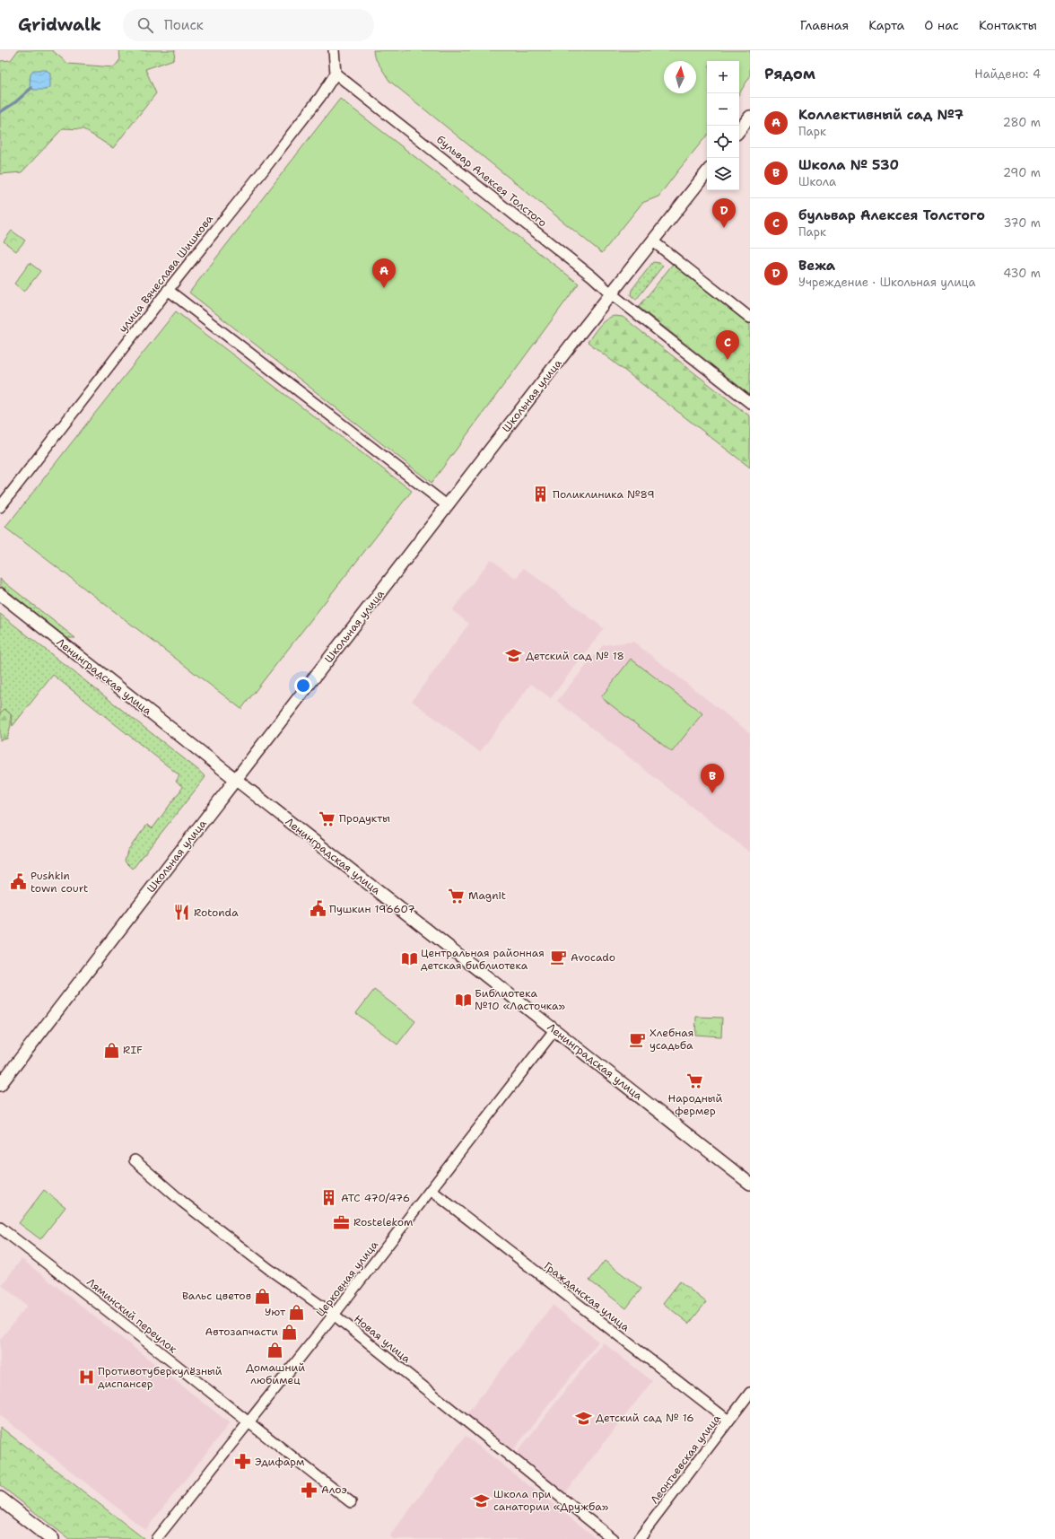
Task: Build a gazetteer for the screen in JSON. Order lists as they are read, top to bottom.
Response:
{
  "streets": {
    "street": [
      "бульвар Алексея Толстого",
      "улица Вячеслава Шишкова",
      "Школьная улица",
      "Ленинградская улица",
      "Церковная улица",
      "Гражданская улица",
      "Ляминский переулок",
      "Новая улица",
      "Леонтьевская улица"
    ]
  },
  "crossings": [
    ["бульвар Алексея Толстого", "улица Вячеслава Шишкова"],
    ["бульвар Алексея Толстого", "Школьная улица"],
    ["Школьная улица", "Ленинградская улица"],
    ["Ленинградская улица", "Церковная улица"],
    ["Церковная улица", "Гражданская улица"],
    ["Церковная улица", "Ляминский переулок"],
    ["Церковная улица", "Новая улица"],
    ["Гражданская улица", "Леонтьевская улица"]
  ],
  "places": {
    "building": ["Поликлиника №89", "АТС 470/476"],
    "school or university": ["Детский сад № 18", "Детский сад № 16", "Школа при санатории «Дружба»"],
    "supermarket": ["Продукты", "Magnit", "Народный фермер"],
    "public building": ["Pushkin town court", "Пушкин 196607"],
    "restaurant": ["Rotonda"],
    "cafe": ["Avocado", "Хлебная усадьба"],
    "library": ["Центральная районная детская библиотека", "Библиотека №10 «Ласточка»"],
    "shop": [
      "RIF",
      "Вальс цветов",
      "Уют",
      "Автозапчасти",
      "Домашний любимец"
    ],
    "office": ["Rostelekom"],
    "hospital": ["Противотуберкулёзный диспансер"],
    "pharmacy": ["Эдифарм", "Алоэ"]
  },
  "north": "top",
  "page": {
    "header": "Gridwalk",
    "search": "Поиск",
    "nav": [
      "Главная",
      "Карта",
      "О нас",
      "Контакты"
    ],
    "heading": ["Рядом", "Найдено: 4"],
    "map_buttons": ["+", "−"],
    "list": [
      {
        "mark": "A",
        "name": "Коллективный сад №7",
        "note": "Парк",
        "value": "280 m"
      },
      {
        "mark": "B",
        "name": "Школа № 530",
        "note": "Школа",
        "value": "290 m"
      },
      {
        "mark": "C",
        "name": "бульвар Алексея Толстого",
        "note": "Парк",
        "value": "370 m"
      },
      {
        "mark": "D",
        "name": "Вежа",
        "note": "Учреждение · Школьная улица",
        "value": "430 m"
      }
    ],
    "pins": [
      "D",
      "A",
      "C",
      "B"
    ]
  }
}
